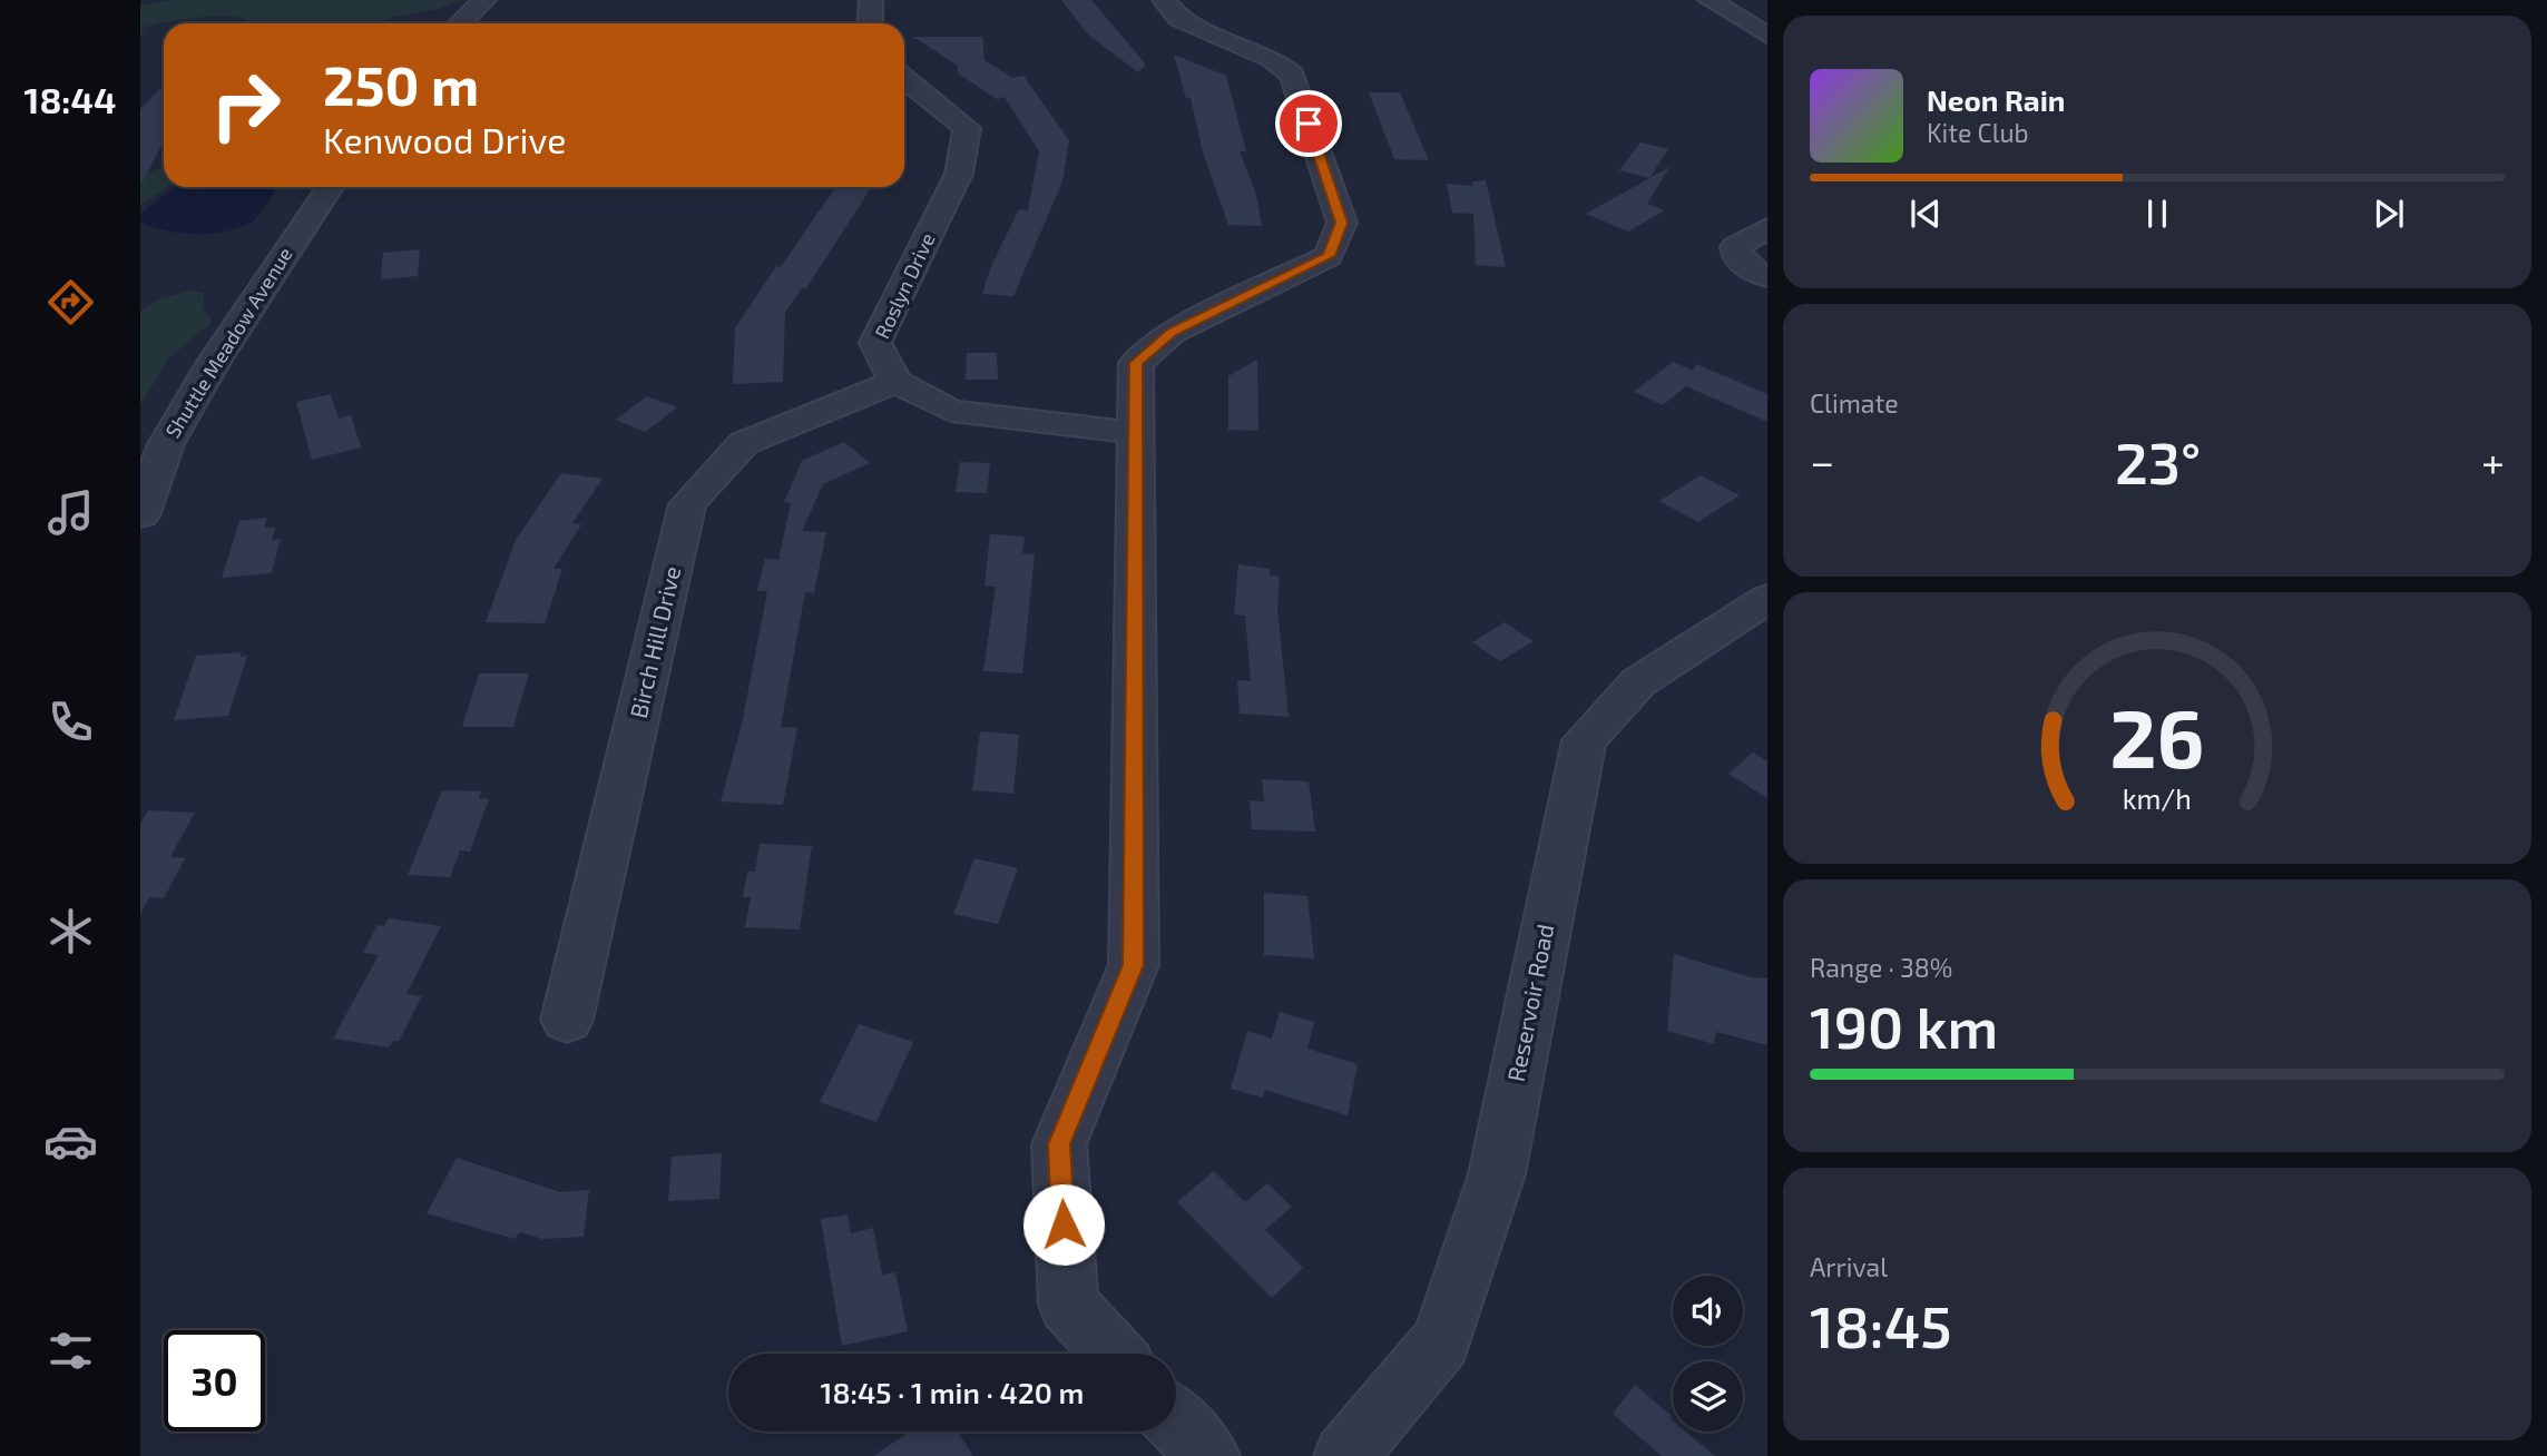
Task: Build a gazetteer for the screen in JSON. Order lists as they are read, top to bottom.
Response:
{
  "streets": {
    "street": [
      "Roslyn Drive",
      "Shuttle Meadow Avenue",
      "Birch Hill Drive",
      "Reservoir Road"
    ]
  },
  "crossings": [
    ["Roslyn Drive", "Birch Hill Drive"]
  ],
  "page": {
    "tabs": "18:44",
    "turn": ["250 m", "Kenwood Drive"],
    "song": ["Neon Rain", "Kite Club"],
    "tile": [
      "Climate",
      ["Range · 38%", "190 km"],
      ["Arrival", "18:45"]
    ],
    "heat": ["−", "23°", "+"],
    "limit": "30",
    "trip": "18:45 · 1 min · 420 m",
    "gauge": ["26", "km/h"]
  }
}
